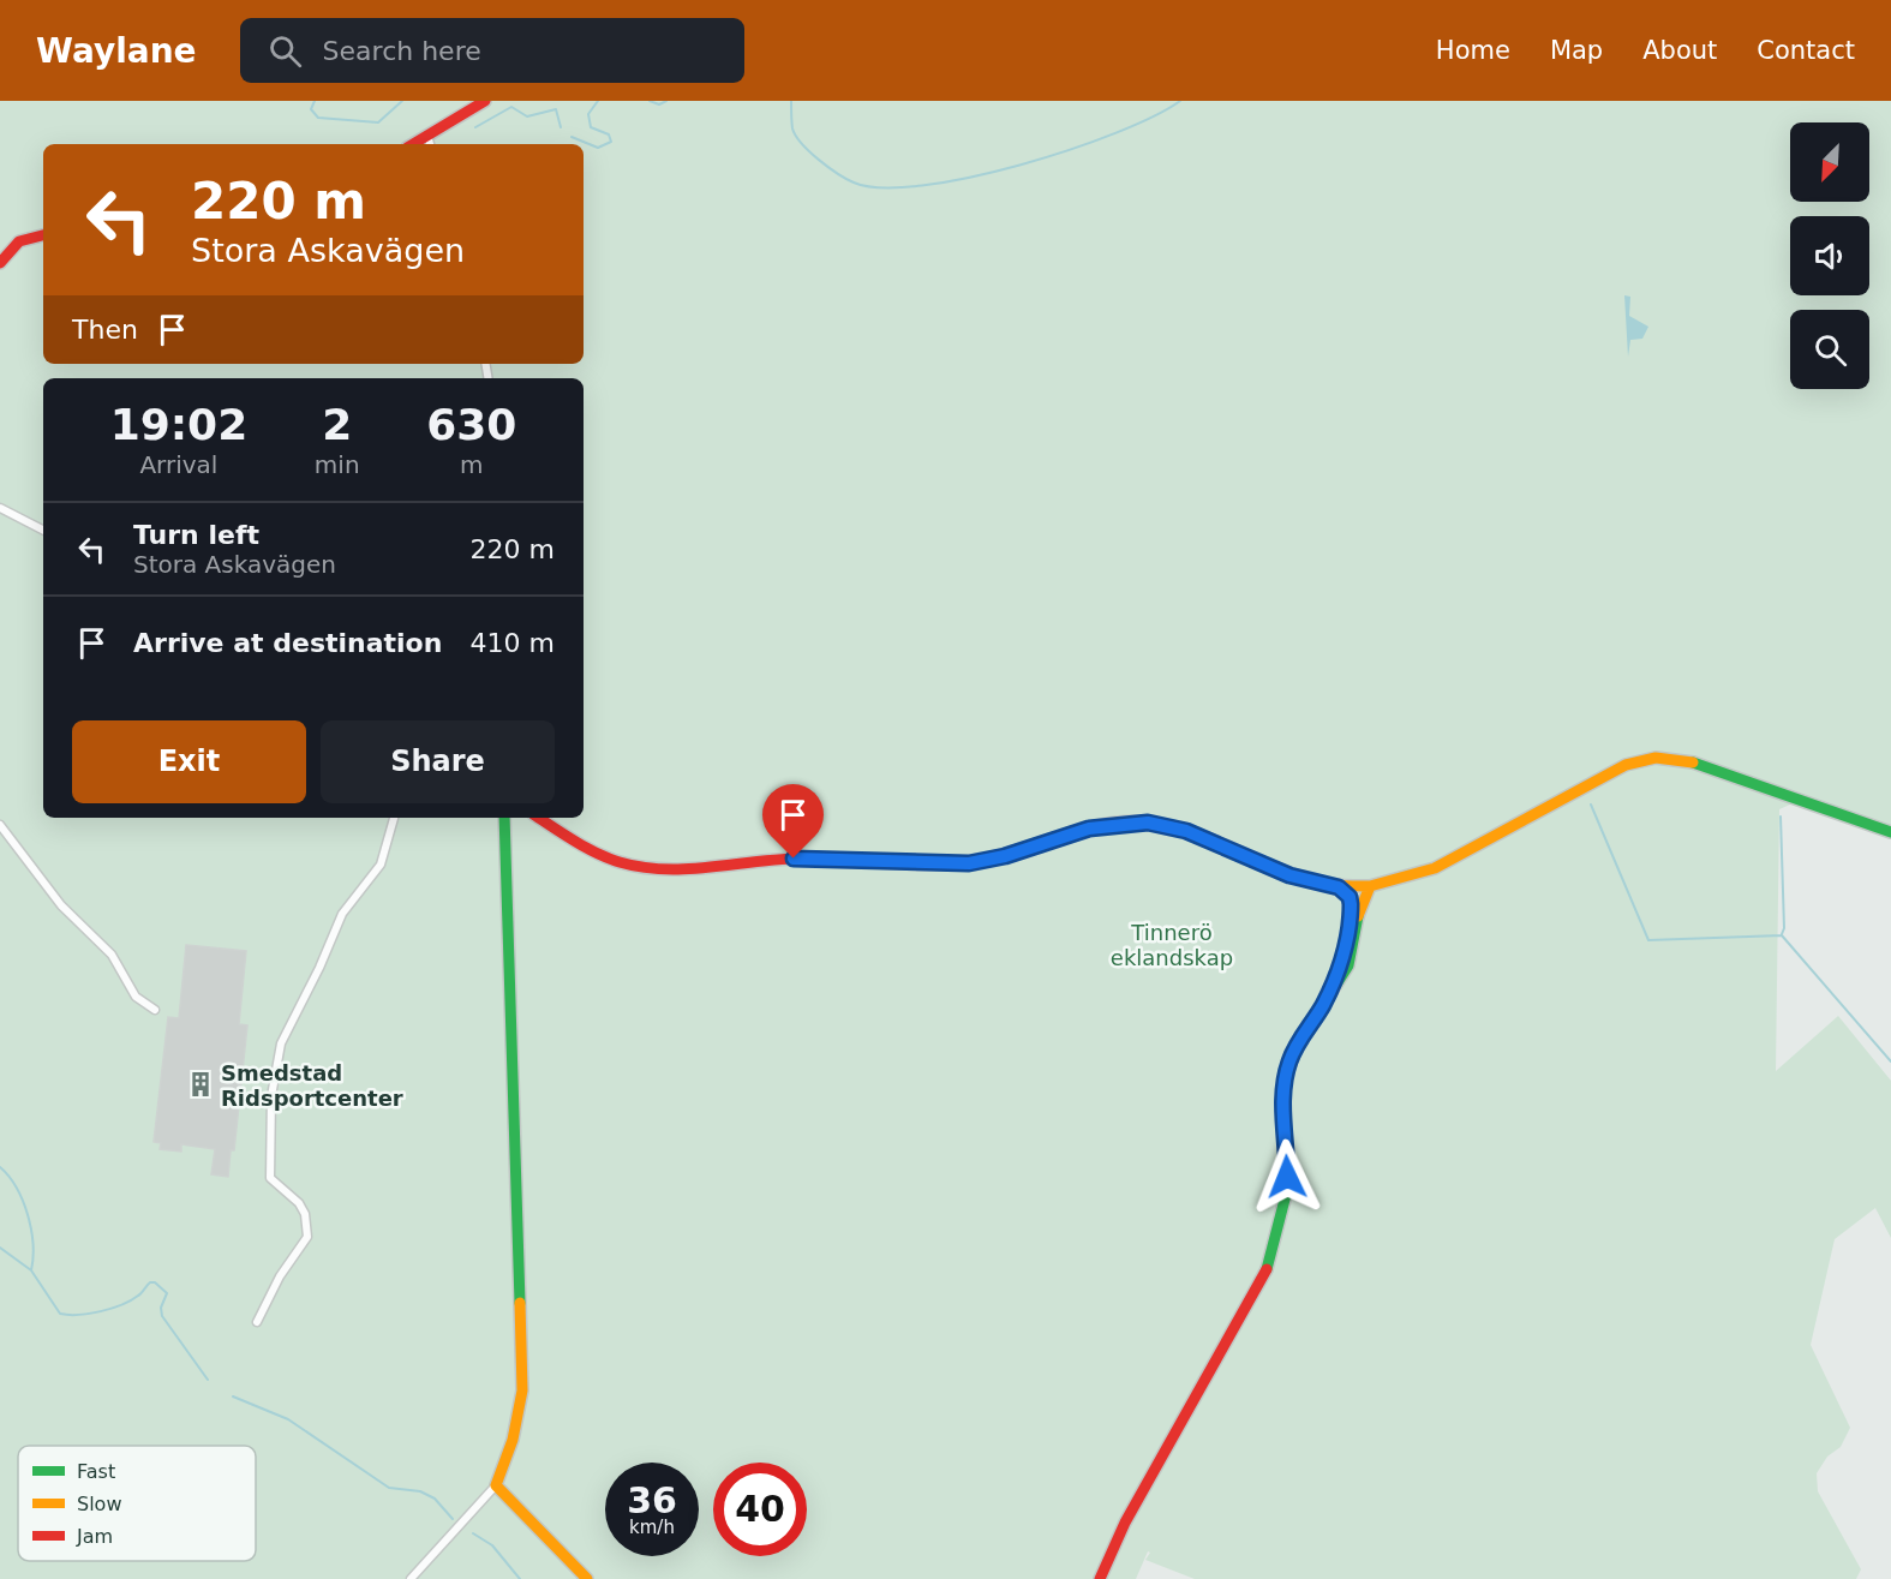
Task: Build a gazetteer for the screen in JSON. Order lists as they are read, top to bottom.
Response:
{
  "parks": ["Tinnerö eklandskap"],
  "places": {
    "building": ["Smedstad Ridsportcenter"]
  },
  "legend": ["Fast", "Slow", "Jam"],
  "north": "bottom left",
  "page": {
    "header": "Waylane",
    "search": "Search here",
    "nav": [
      "Home",
      "Map",
      "About",
      "Contact"
    ],
    "turn": ["220 m", "Stora Askavägen"],
    "then": "Then",
    "eta": [
      "19:02",
      "Arrival",
      "2",
      "min",
      "630",
      "m"
    ],
    "list": [
      {
        "name": "Turn left",
        "note": "Stora Askavägen",
        "value": "220 m"
      },
      {
        "name": "Arrive at destination",
        "value": "410 m"
      }
    ],
    "buttons": ["Exit", "Share"],
    "speed": "36 km/h",
    "limit": "40"
  }
}
